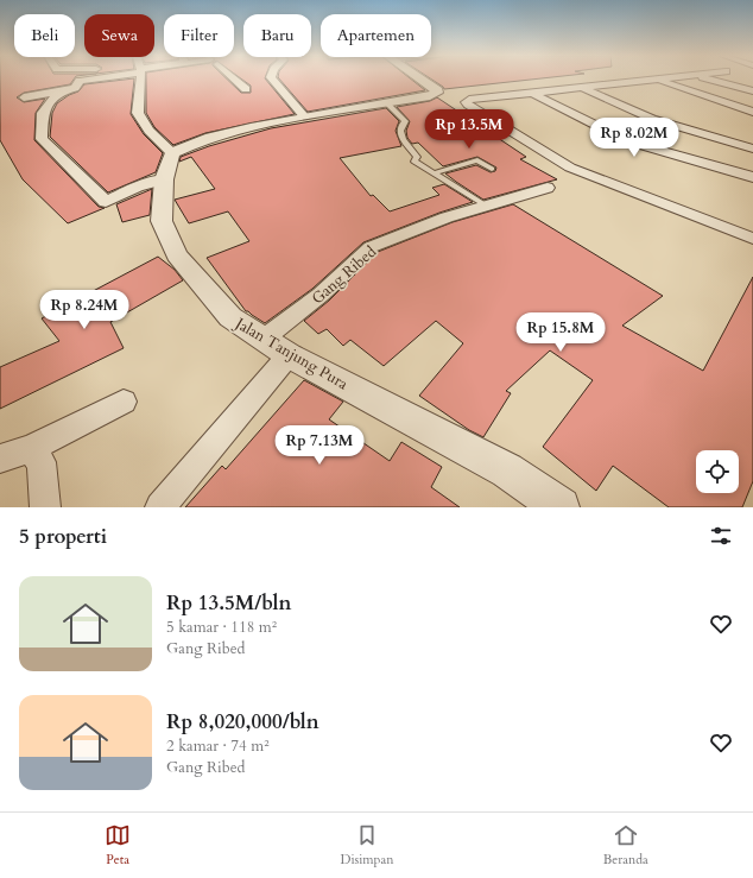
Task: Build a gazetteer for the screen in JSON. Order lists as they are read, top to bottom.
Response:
{
  "streets": {
    "street": ["Gang Ribed", "Jalan Tanjung Pura"]
  },
  "crossings": [
    ["Gang Ribed", "Jalan Tanjung Pura"]
  ],
  "page": {
    "chip": [
      "Beli",
      "Sewa",
      "Filter",
      "Baru",
      "Apartemen"
    ],
    "price": [
      "Rp 13.5M",
      "Rp 8.02M",
      "Rp 8.24M",
      "Rp 15.8M",
      "Rp 7.13M"
    ],
    "heading": "5 properti",
    "list": [
      {
        "name": "Rp 13.5M/bln",
        "note": "5 kamar · 118 m² · Gang Ribed"
      },
      {
        "name": "Rp 8,020,000/bln",
        "note": "2 kamar · 74 m² · Gang Ribed"
      }
    ],
    "tabs": ["Peta", "Disimpan", "Beranda"]
  }
}
